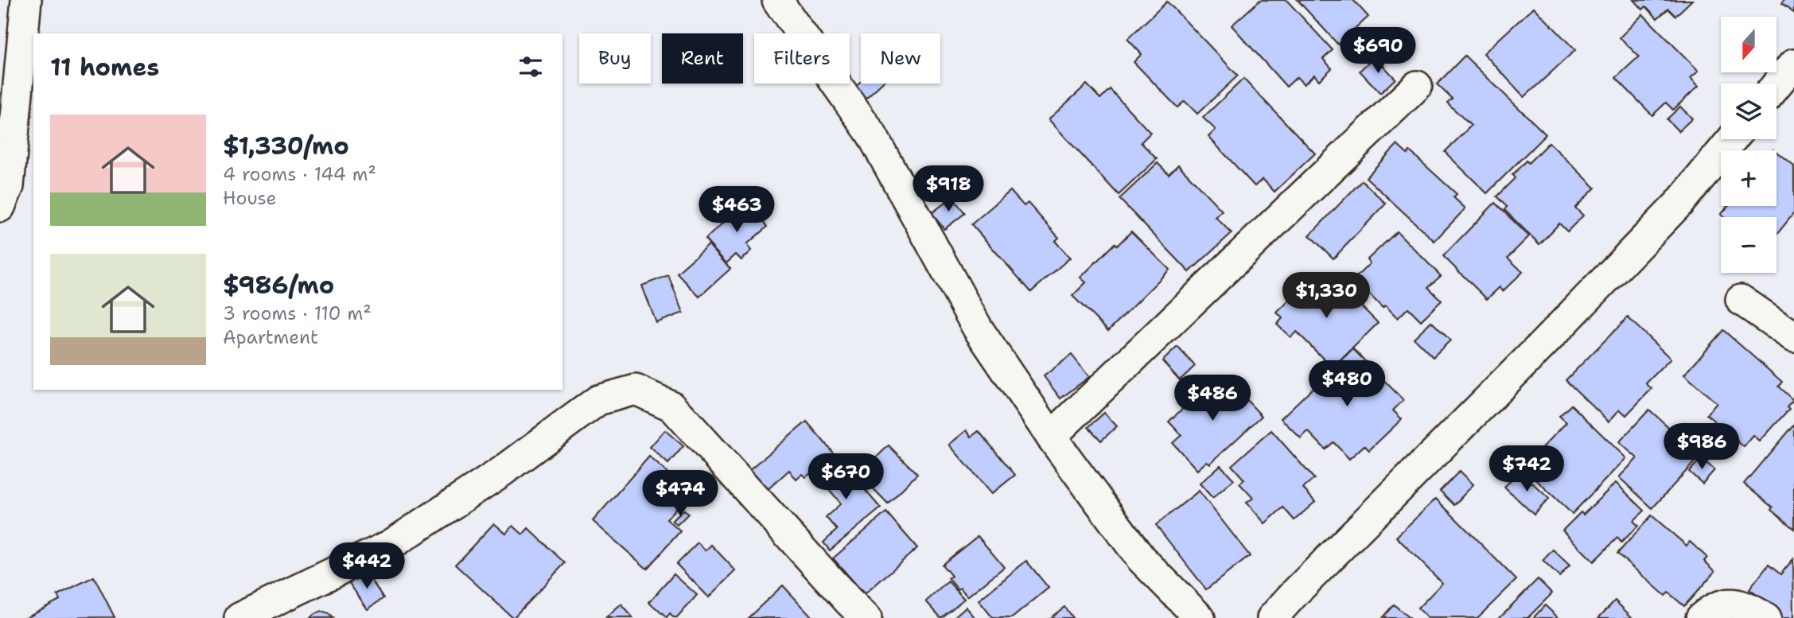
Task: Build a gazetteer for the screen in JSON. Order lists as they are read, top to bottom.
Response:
{
  "north": "bottom",
  "page": {
    "map_buttons": ["+", "−"],
    "price": [
      "$690",
      "$918",
      "$463",
      "$1,330",
      "$480",
      "$486",
      "$986",
      "$742",
      "$670",
      "$474",
      "$442"
    ],
    "chip": [
      "Buy",
      "Rent",
      "Filters",
      "New"
    ],
    "heading": "11 homes",
    "list": [
      {
        "name": "$1,330/mo",
        "note": "4 rooms · 144 m² · House"
      },
      {
        "name": "$986/mo",
        "note": "3 rooms · 110 m² · Apartment"
      }
    ]
  }
}
